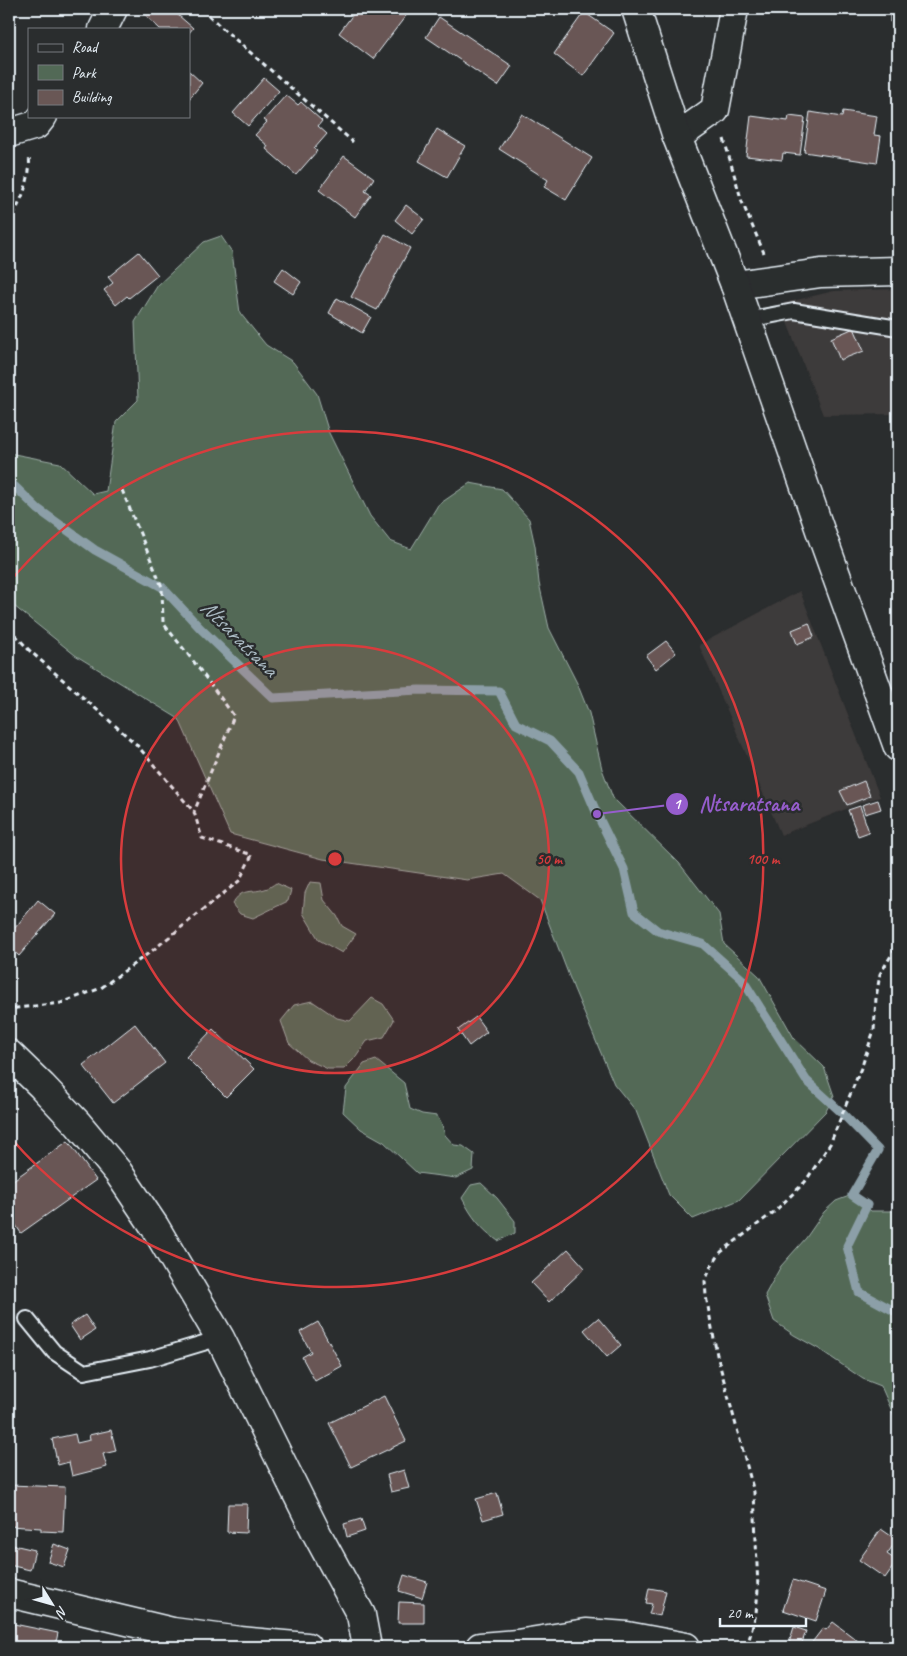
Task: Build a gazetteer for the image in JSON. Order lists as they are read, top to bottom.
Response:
{
  "water": ["Ntsaratsana"],
  "places": ["Ntsaratsana"],
  "legend": ["Road", "Park", "Building"],
  "scale_bar": "20 m",
  "north": "bottom right",
  "rings": ["50 m", "100 m"]
}
